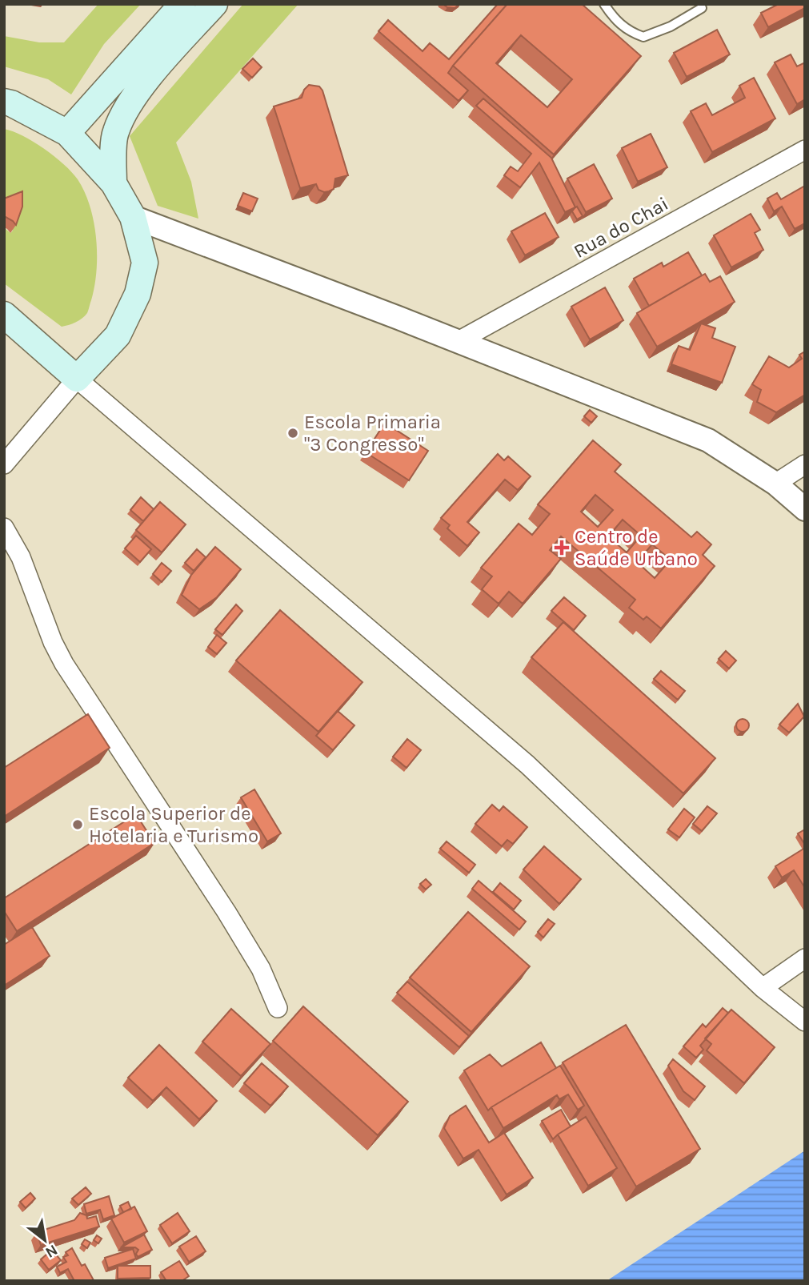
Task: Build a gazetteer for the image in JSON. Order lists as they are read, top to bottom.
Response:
{
  "streets": {
    "street": ["Rua do Chai"]
  },
  "places": {
    "other": ["Escola Primaria \"3 Congresso\"", "Escola Superior de Hotelaria e Turismo"],
    "health": ["Centro de Saúde Urbano"]
  },
  "north": "bottom right"
}
